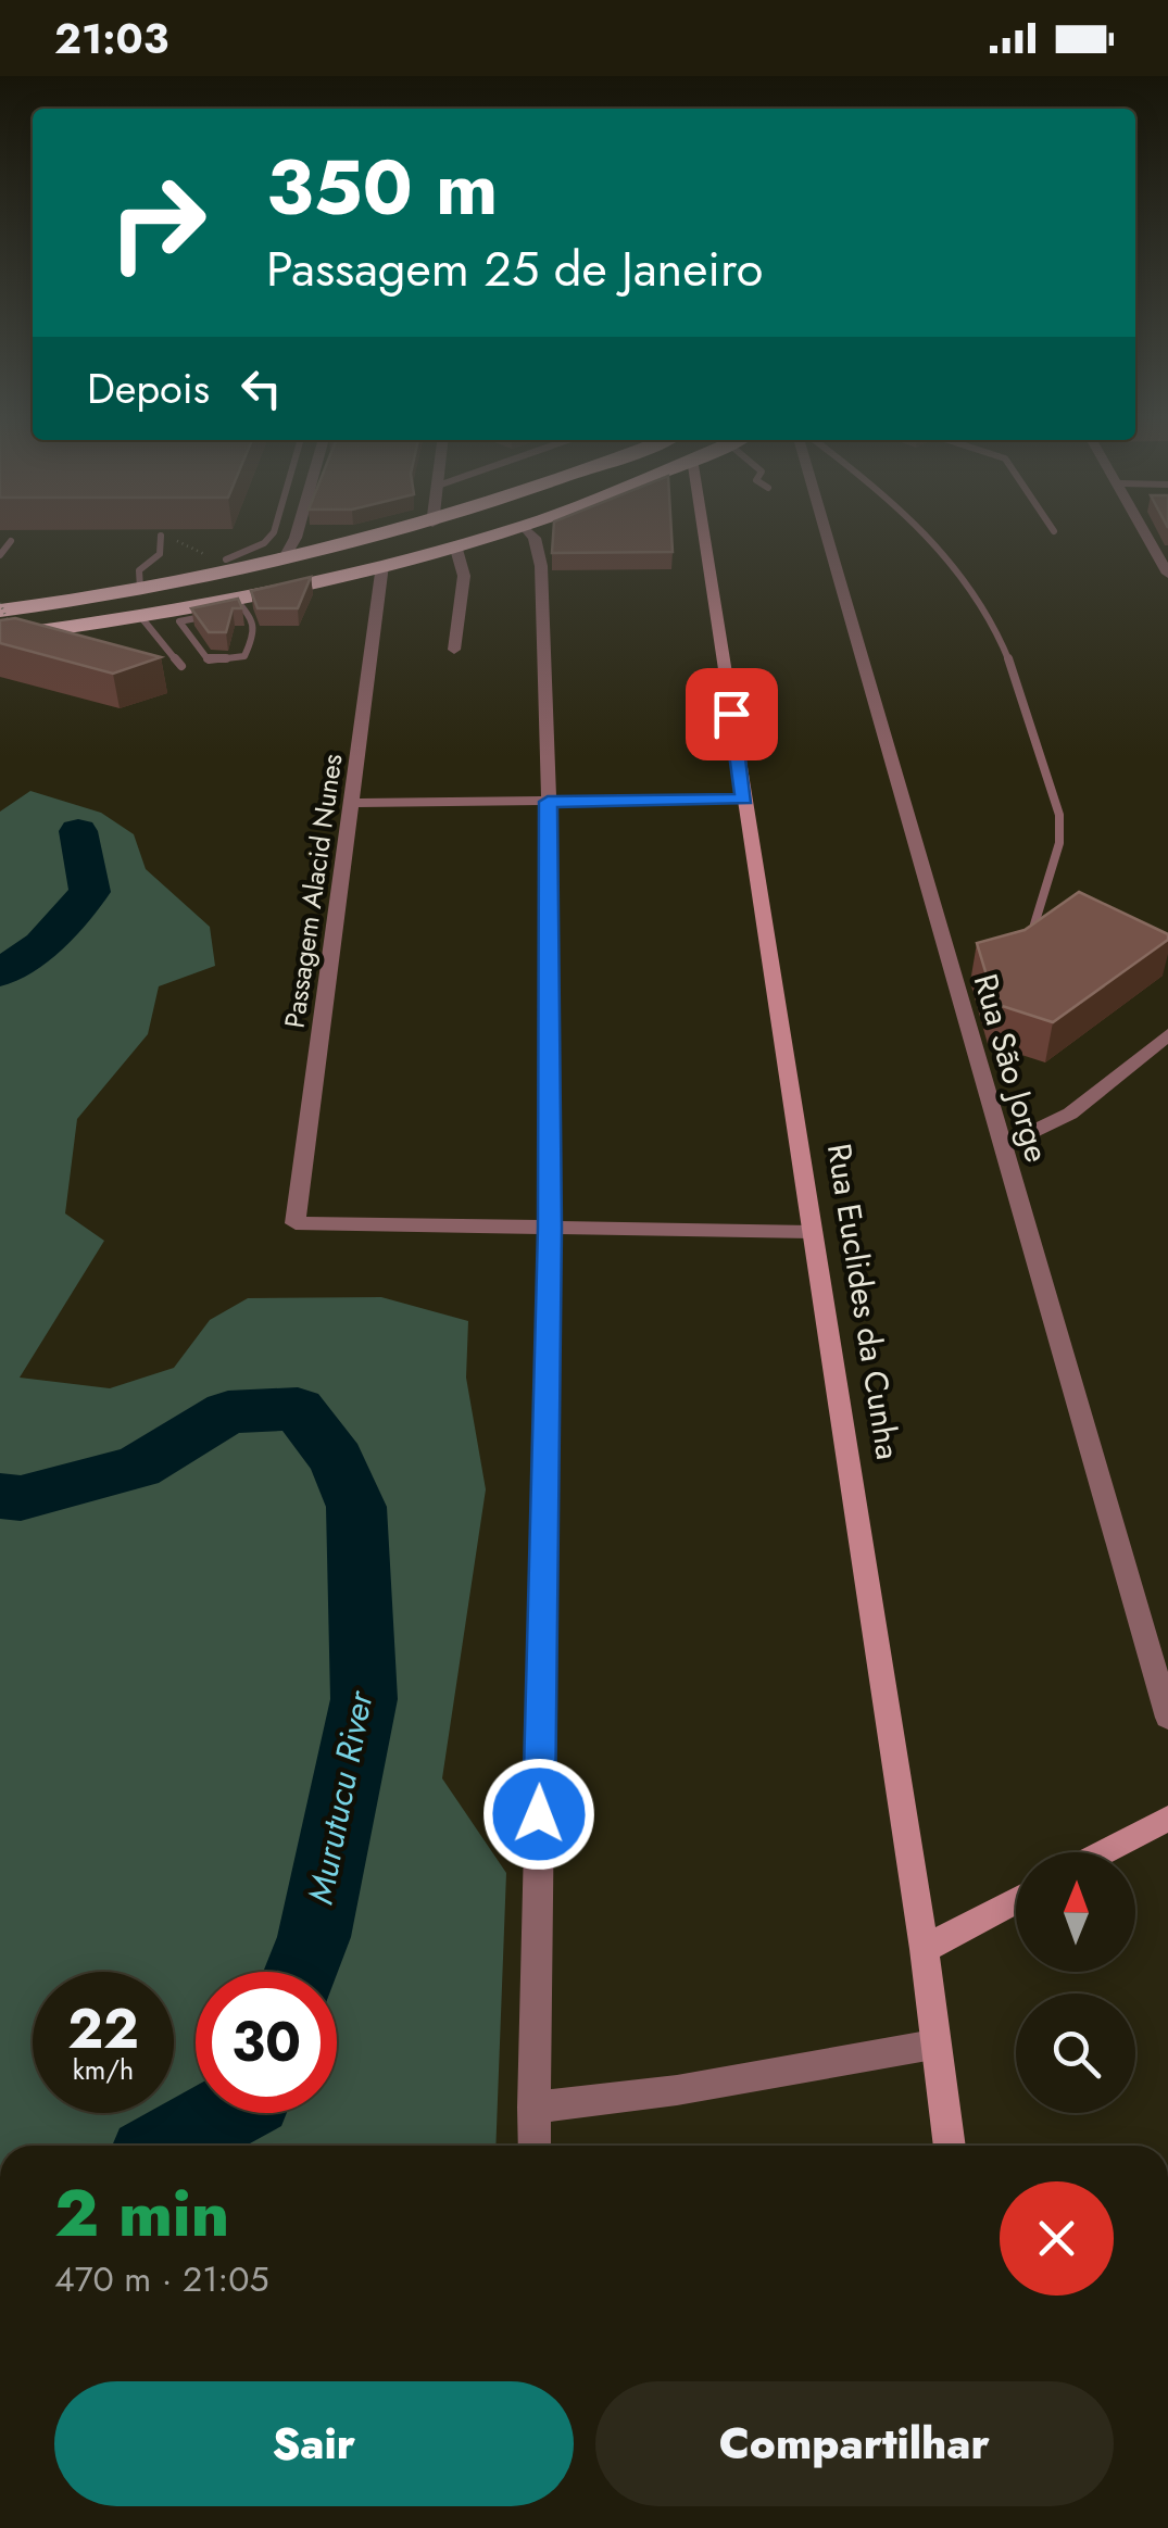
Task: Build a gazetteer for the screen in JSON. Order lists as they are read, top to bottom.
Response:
{
  "streets": {
    "street": ["Passagem Alacid Nunes", "Rua São Jorge", "Rua Euclides da Cunha"]
  },
  "water": ["Murutucu River"],
  "north": "top",
  "page": {
    "status": "21:03",
    "turn": ["350 m", "Passagem 25 de Janeiro"],
    "then": "Depois",
    "speed": "22 km/h",
    "limit": "30",
    "heading": ["2 min", "470 m · 21:05"],
    "buttons": ["Sair", "Compartilhar"]
  }
}
